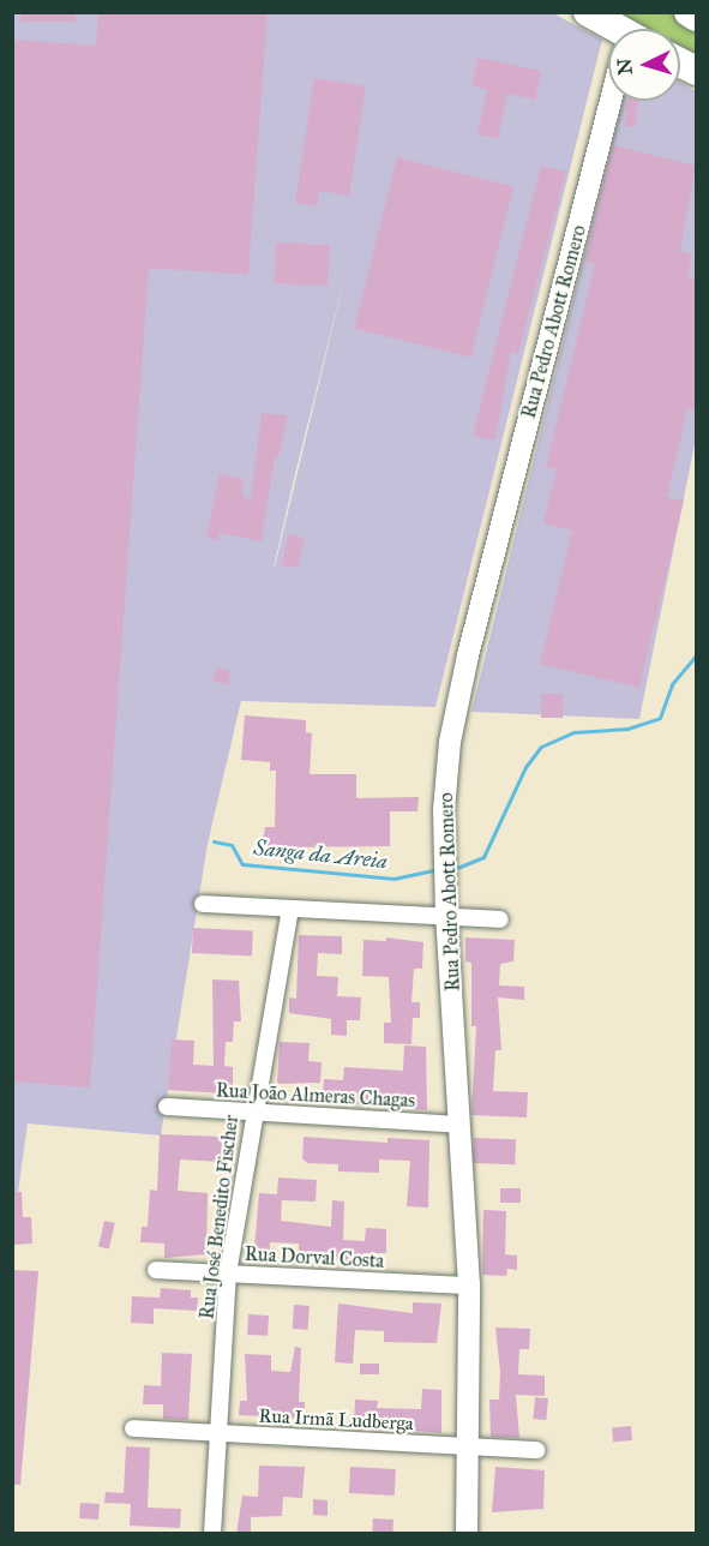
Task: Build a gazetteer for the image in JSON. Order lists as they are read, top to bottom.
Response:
{
  "streets": {
    "street": [
      "Rua Pedro Abott Romero",
      "Rua João Almeras Chagas",
      "Rua José Benedito Fischer",
      "Rua Dorval Costa",
      "Rua Irmã Ludberga"
    ]
  },
  "crossings": [
    ["Rua Pedro Abott Romero", "Rua João Almeras Chagas"],
    ["Rua Pedro Abott Romero", "Rua Dorval Costa"],
    ["Rua Pedro Abott Romero", "Rua Irmã Ludberga"],
    ["Rua João Almeras Chagas", "Rua José Benedito Fischer"],
    ["Rua José Benedito Fischer", "Rua Dorval Costa"],
    ["Rua José Benedito Fischer", "Rua Irmã Ludberga"]
  ],
  "water": ["Sanga da Areia"],
  "north": "left"
}
